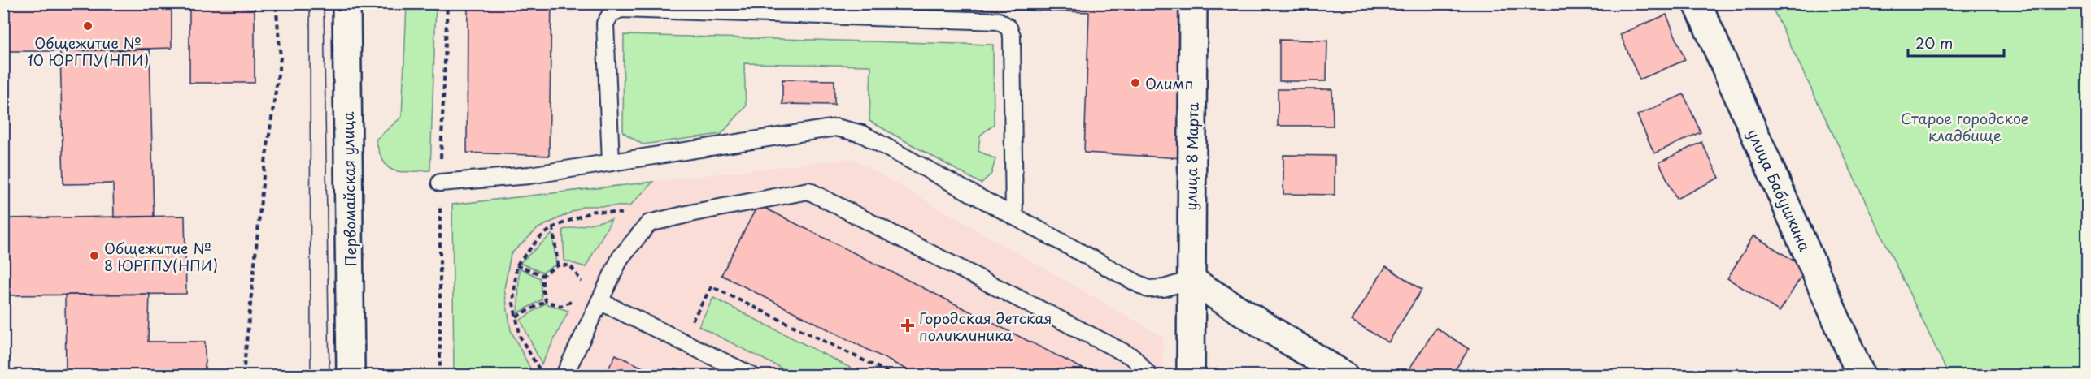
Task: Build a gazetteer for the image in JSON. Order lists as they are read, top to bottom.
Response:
{
  "streets": {
    "street": ["улица 8 Марта", "Первомайская улица", "улица Бабушкина"]
  },
  "parks": ["Старое городское кладбище"],
  "places": {
    "other": ["Общежитие № 10 ЮРГПУ(НПИ)", "Олимп", "Общежитие № 8 ЮРГПУ(НПИ)"],
    "health": ["Городская детская поликлиника"]
  },
  "scale_bar": "20 m"
}
